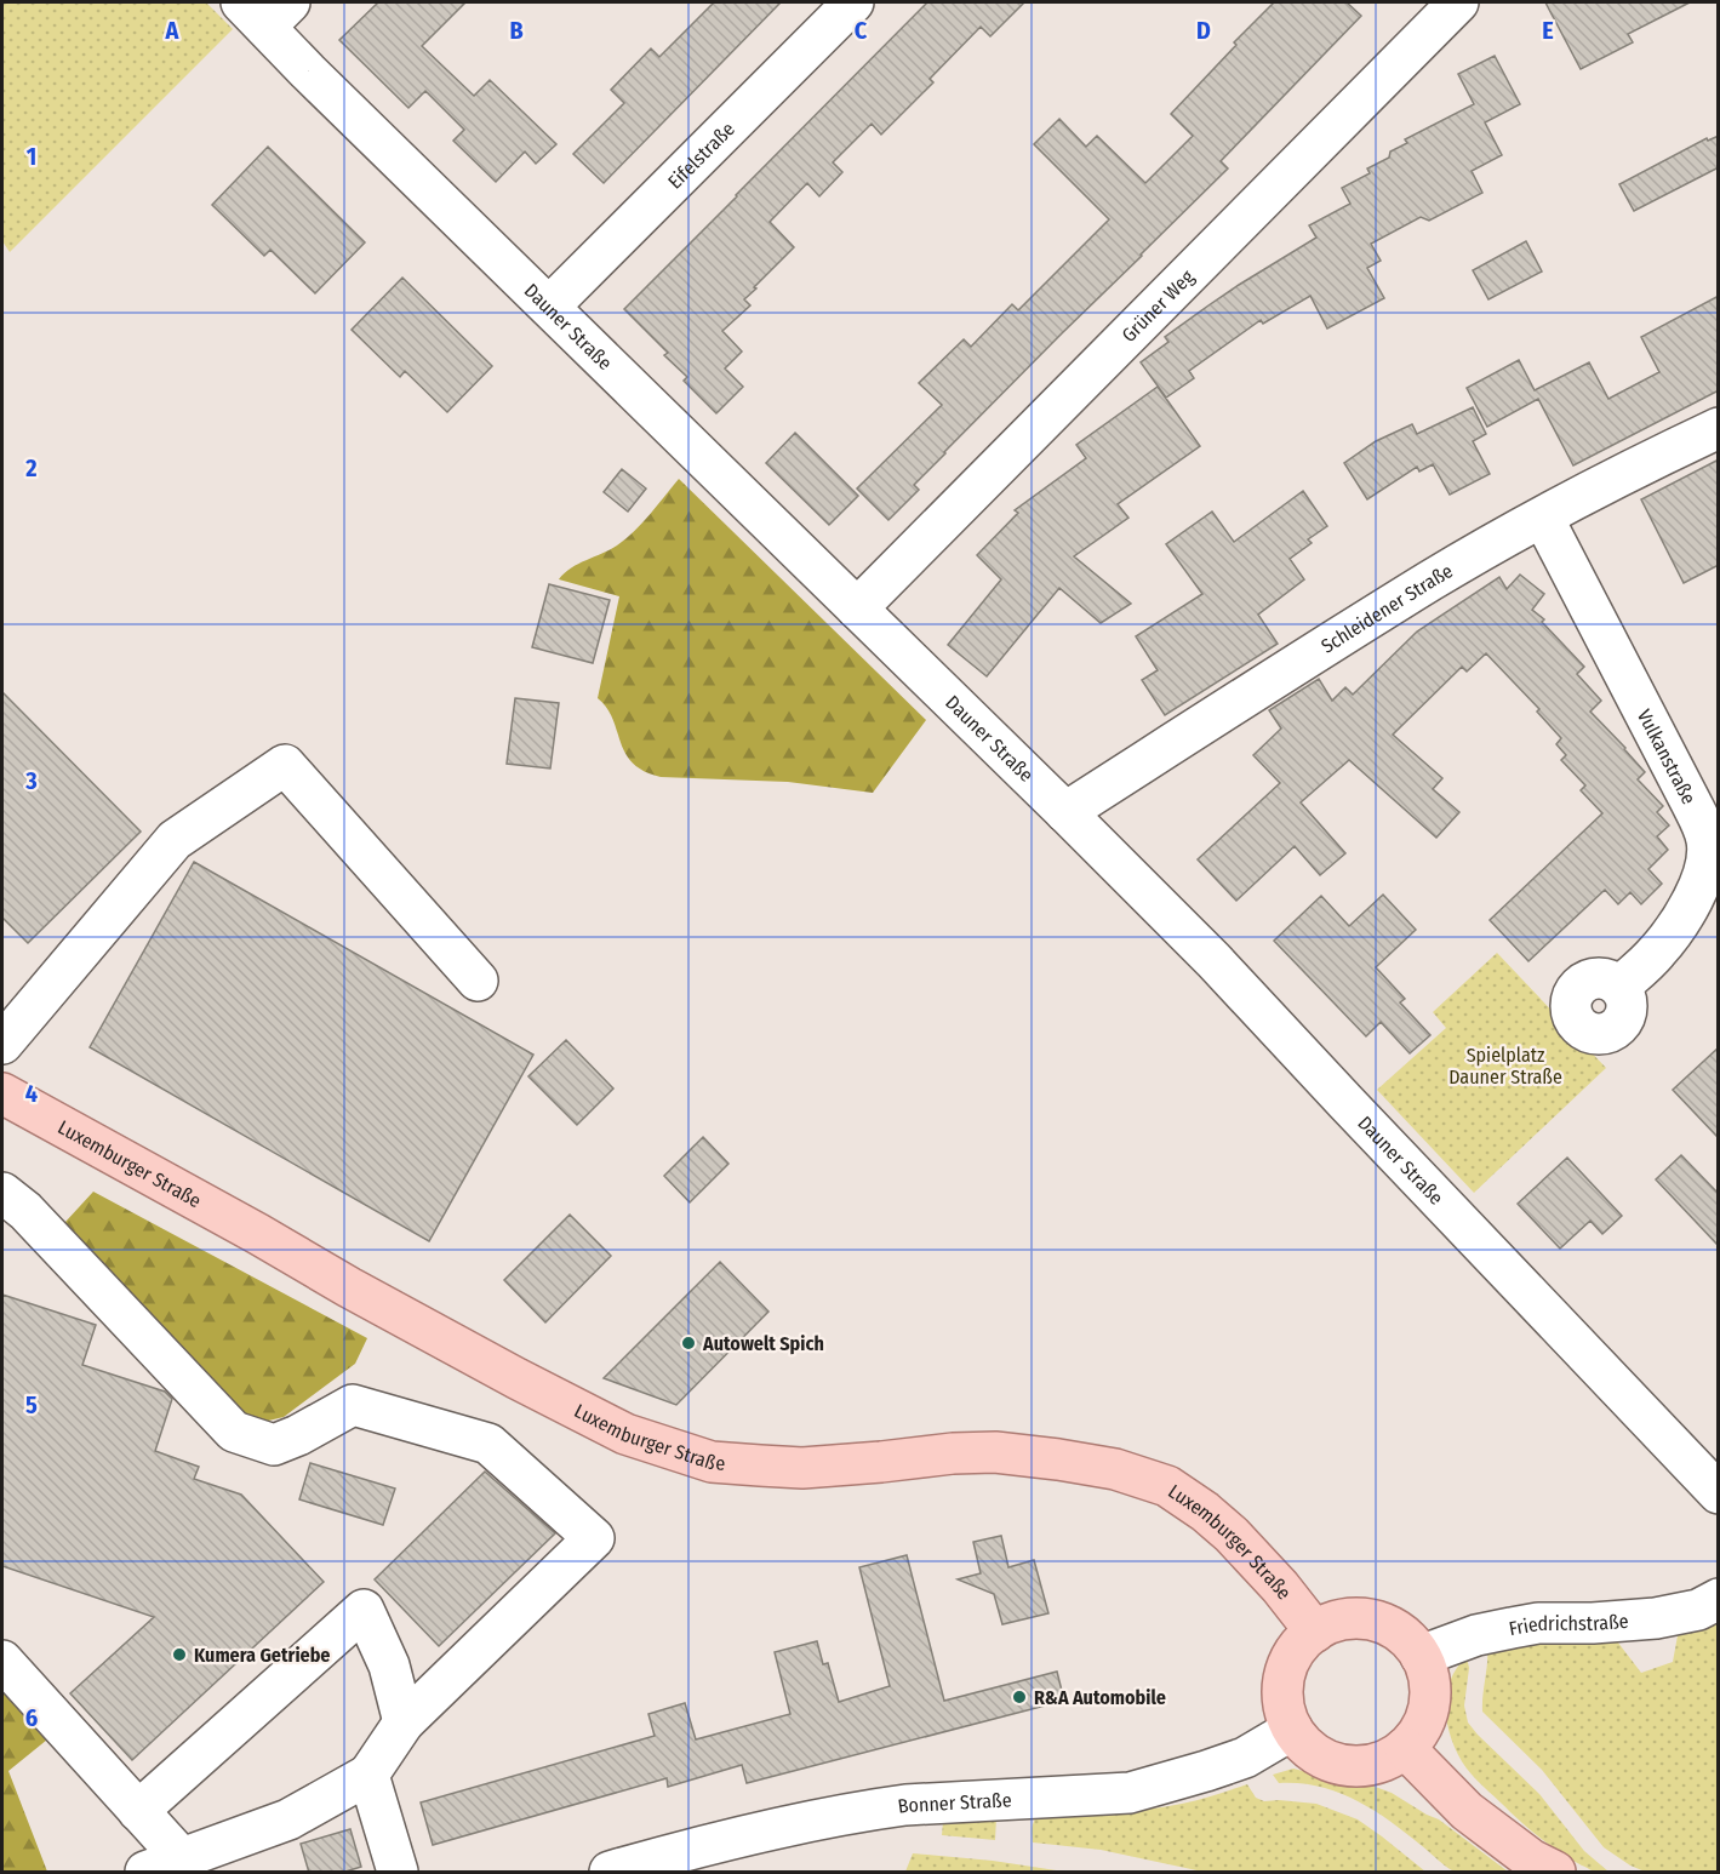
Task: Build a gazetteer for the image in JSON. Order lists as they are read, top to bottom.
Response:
{
  "streets": {
    "main road": ["Luxemburger Straße"],
    "street": [
      "Eifelstraße",
      "Grüner Weg",
      "Dauner Straße",
      "Schleidener Straße",
      "Vulkanstraße",
      "Friedrichstraße",
      "Bonner Straße"
    ]
  },
  "crossings": [
    ["Eifelstraße", "Dauner Straße"],
    ["Grüner Weg", "Dauner Straße"],
    ["Dauner Straße", "Schleidener Straße"],
    ["Schleidener Straße", "Vulkanstraße"],
    ["Luxemburger Straße", "Friedrichstraße"],
    ["Luxemburger Straße", "Bonner Straße"],
    ["Friedrichstraße", "Bonner Straße"]
  ],
  "parks": ["Spielplatz Dauner Straße"],
  "places": ["Autowelt Spich", "Kumera Getriebe", "R&A Automobile"],
  "grid": {
    "columns": [
      "A",
      "B",
      "C",
      "D",
      "E"
    ],
    "rows": [
      "1",
      "2",
      "3",
      "4",
      "5",
      "6"
    ]
  }
}
